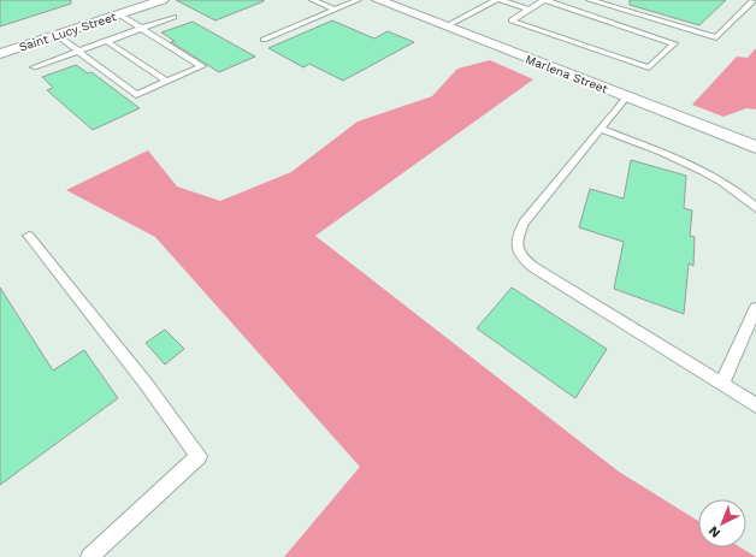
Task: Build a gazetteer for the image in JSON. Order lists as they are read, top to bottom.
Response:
{
  "streets": {
    "street": ["Saint Lucy Street", "Marlena Street"]
  },
  "north": "bottom left"
}
